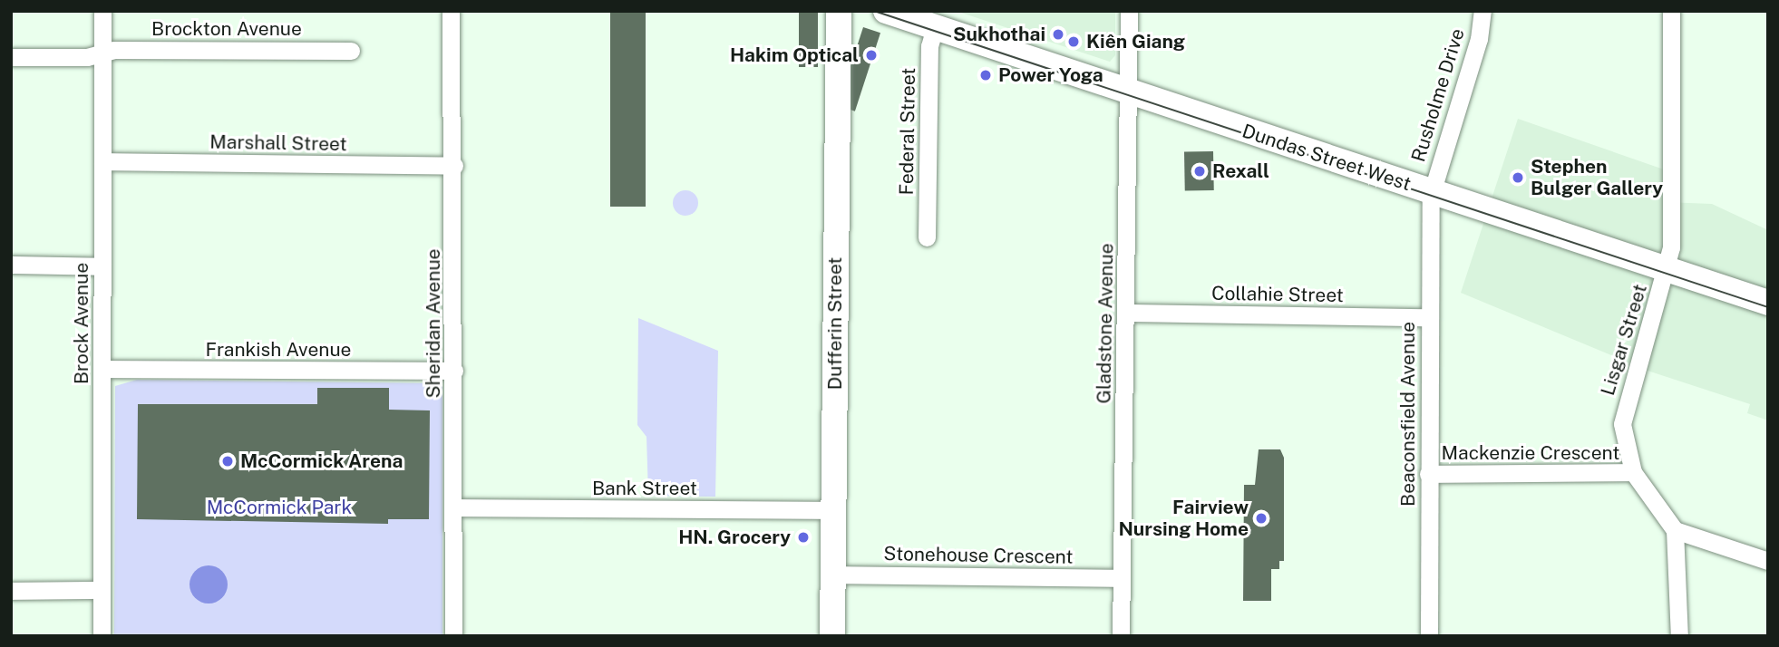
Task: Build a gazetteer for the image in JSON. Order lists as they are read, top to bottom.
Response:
{
  "streets": {
    "main road": ["Dundas Street West", "Dufferin Street"],
    "street": [
      "Brockton Avenue",
      "Rusholme Drive",
      "Federal Street",
      "Marshall Street",
      "Collahie Street",
      "Brock Avenue",
      "Sheridan Avenue",
      "Gladstone Avenue",
      "Lisgar Street",
      "Frankish Avenue",
      "Beaconsfield Avenue",
      "Mackenzie Crescent",
      "Bank Street",
      "Stonehouse Crescent"
    ]
  },
  "crossings": [
    ["Brockton Avenue", "Brock Avenue"],
    ["Rusholme Drive", "Dundas Street West"],
    ["Rusholme Drive", "Beaconsfield Avenue"],
    ["Federal Street", "Dundas Street West"],
    ["Marshall Street", "Brock Avenue"],
    ["Marshall Street", "Sheridan Avenue"],
    ["Dundas Street West", "Gladstone Avenue"],
    ["Dundas Street West", "Lisgar Street"],
    ["Dundas Street West", "Beaconsfield Avenue"],
    ["Collahie Street", "Gladstone Avenue"],
    ["Collahie Street", "Beaconsfield Avenue"],
    ["Brock Avenue", "Frankish Avenue"],
    ["Sheridan Avenue", "Frankish Avenue"],
    ["Sheridan Avenue", "Bank Street"],
    ["Dufferin Street", "Bank Street"],
    ["Dufferin Street", "Stonehouse Crescent"],
    ["Gladstone Avenue", "Stonehouse Crescent"],
    ["Lisgar Street", "Mackenzie Crescent"],
    ["Beaconsfield Avenue", "Mackenzie Crescent"]
  ],
  "parks": ["McCormick Park"],
  "places": [
    "Sukhothai",
    "Kiên Giang",
    "Hakim Optical",
    "Power Yoga",
    "Rexall",
    "Stephen Bulger Gallery",
    "McCormick Arena",
    "Fairview Nursing Home",
    "HN. Grocery"
  ]
}
